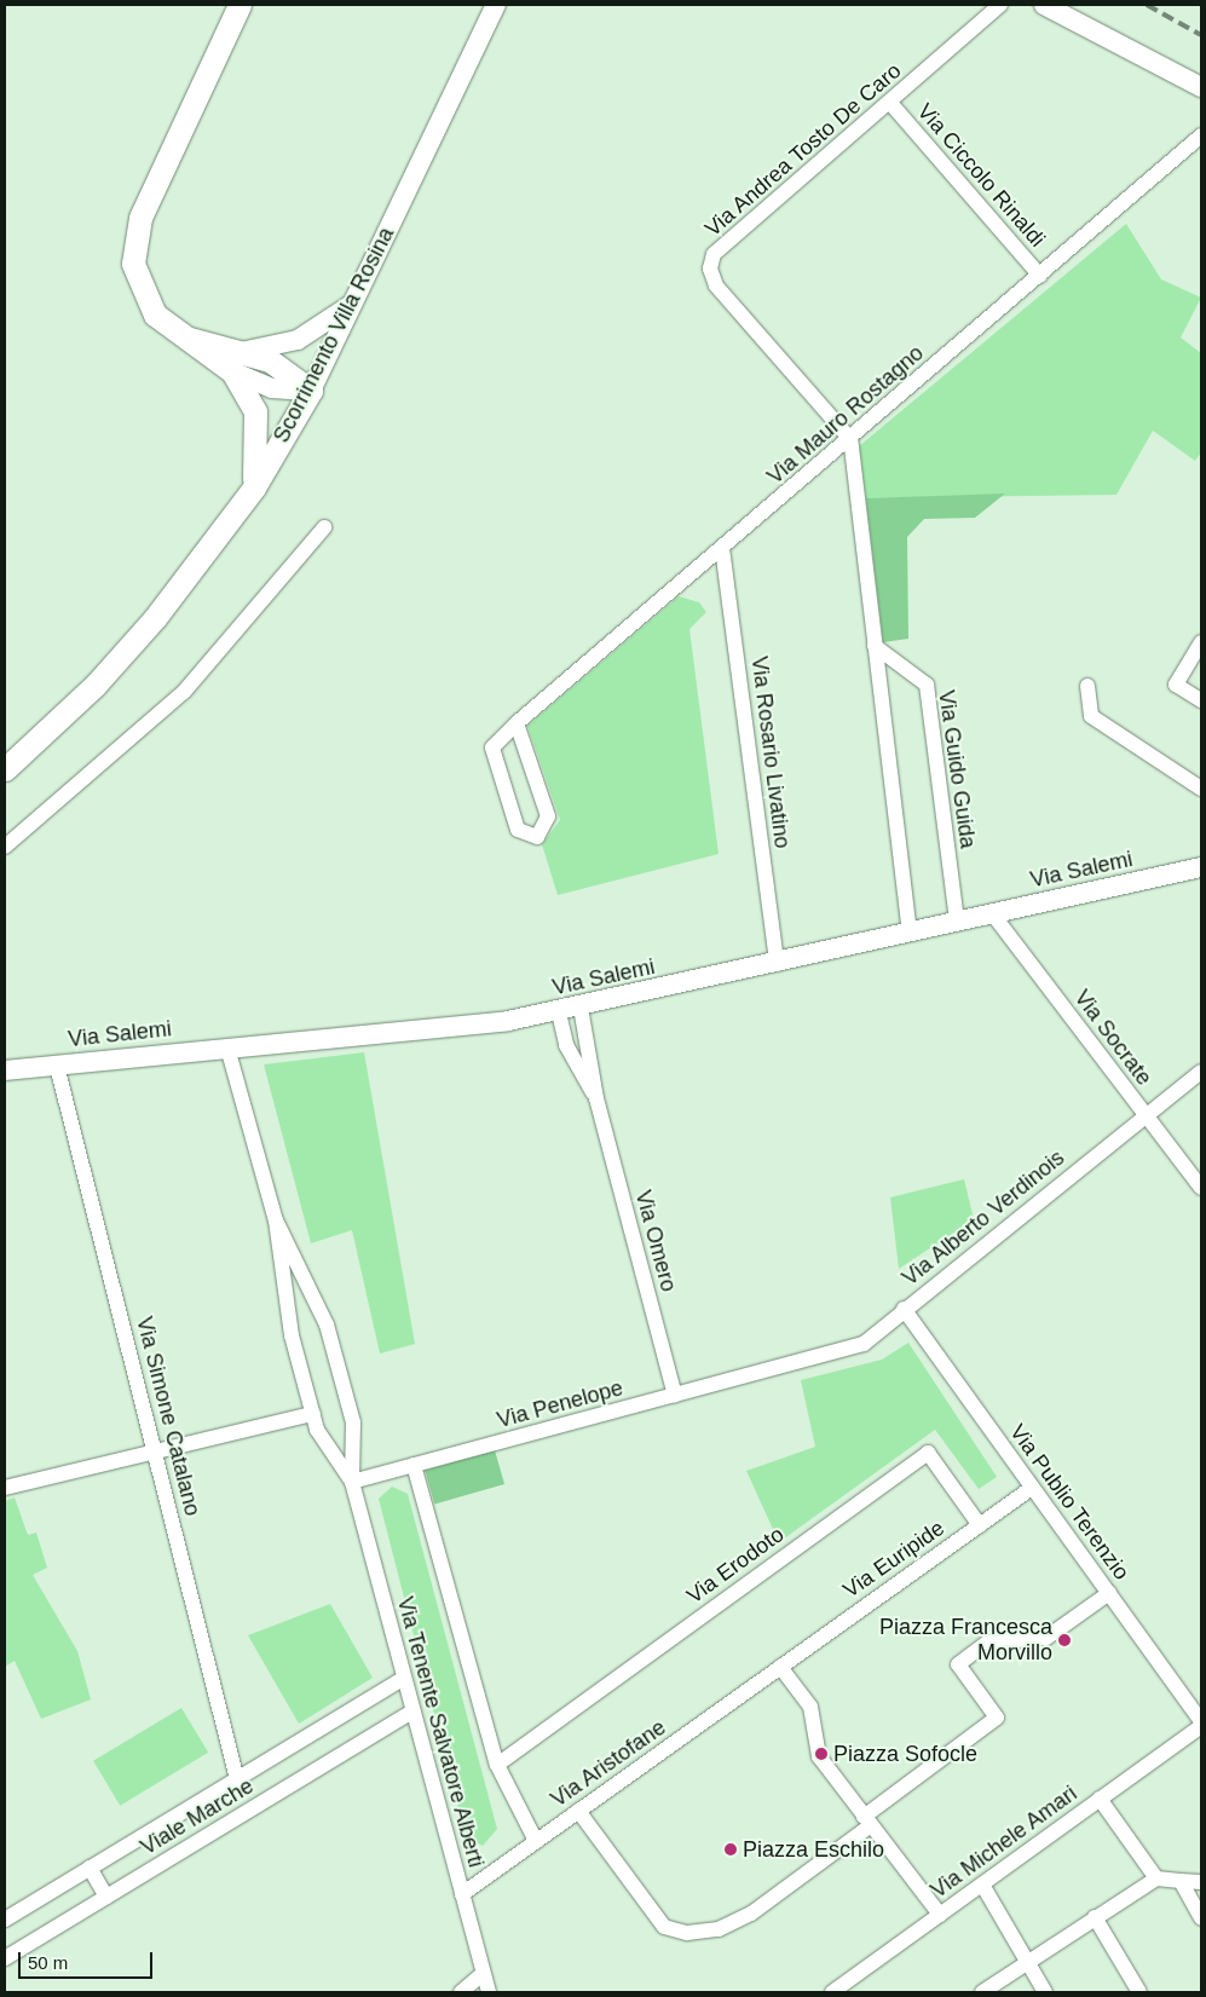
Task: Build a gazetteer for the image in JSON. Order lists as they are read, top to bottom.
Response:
{
  "streets": {
    "main road": ["Scorrimento Villa Rosina"],
    "street": [
      "Via Andrea Tosto De Caro",
      "Via Ciccolo Rinaldi",
      "Via Mauro Rostagno",
      "Via Rosario Livatino",
      "Via Guido Guida",
      "Via Salemi",
      "Via Socrate",
      "Via Alberto Verdinois",
      "Via Omero",
      "Via Penelope",
      "Via Simone Catalano",
      "Via Publio Terenzio",
      "Via Euripide",
      "Via Erodoto",
      "Via Tenente Salvatore Alberti",
      "Via Aristofane",
      "Viale Marche",
      "Via Michele Amari"
    ]
  },
  "crossings": [
    ["Via Andrea Tosto De Caro", "Via Ciccolo Rinaldi"],
    ["Via Andrea Tosto De Caro", "Via Mauro Rostagno"],
    ["Via Ciccolo Rinaldi", "Via Mauro Rostagno"],
    ["Via Mauro Rostagno", "Via Rosario Livatino"],
    ["Via Rosario Livatino", "Via Salemi"],
    ["Via Guido Guida", "Via Salemi"],
    ["Via Salemi", "Via Socrate"],
    ["Via Salemi", "Via Simone Catalano"],
    ["Via Salemi", "Via Tenente Salvatore Alberti"],
    ["Via Socrate", "Via Alberto Verdinois"],
    ["Via Alberto Verdinois", "Via Penelope"],
    ["Via Alberto Verdinois", "Via Publio Terenzio"],
    ["Via Omero", "Via Penelope"],
    ["Via Penelope", "Via Tenente Salvatore Alberti"],
    ["Via Simone Catalano", "Viale Marche"],
    ["Via Publio Terenzio", "Via Euripide"],
    ["Via Euripide", "Via Erodoto"],
    ["Via Euripide", "Via Aristofane"],
    ["Via Erodoto", "Via Tenente Salvatore Alberti"],
    ["Via Tenente Salvatore Alberti", "Via Aristofane"],
    ["Via Tenente Salvatore Alberti", "Viale Marche"]
  ],
  "places": ["Piazza Francesca Morvillo", "Piazza Sofocle", "Piazza Eschilo"],
  "scale_bar": "50 m"
}
